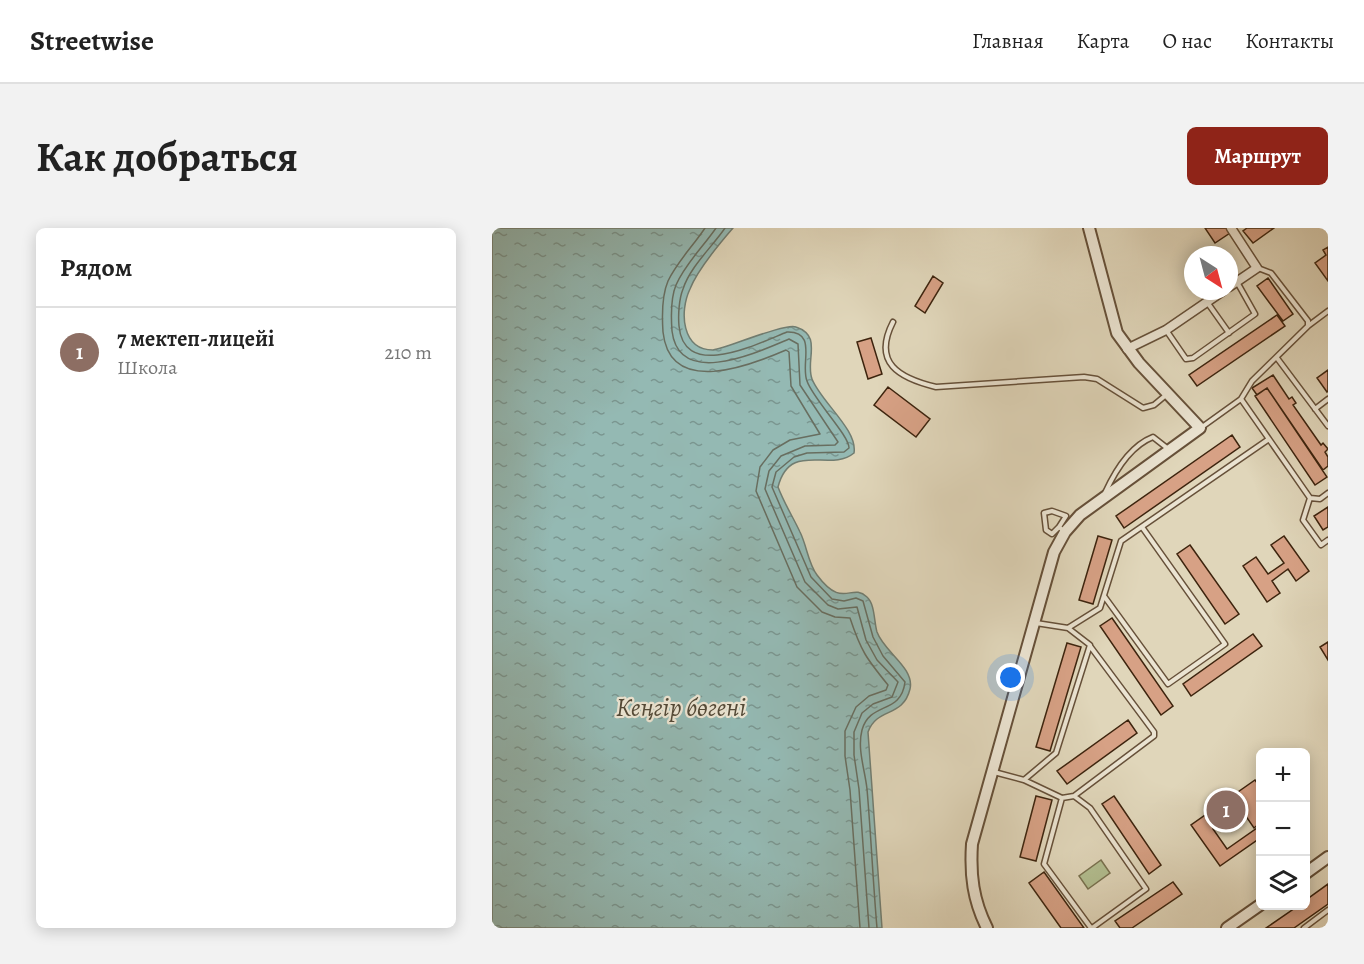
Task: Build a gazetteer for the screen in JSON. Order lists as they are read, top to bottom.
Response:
{
  "water": ["Кеңгір бөгені"],
  "north": "bottom right",
  "page": {
    "header": "Streetwise",
    "nav": [
      "Главная",
      "Карта",
      "О нас",
      "Контакты"
    ],
    "buttons": "Маршрут",
    "title": "Как добраться",
    "heading": "Рядом",
    "list": [
      {
        "mark": "1",
        "name": "7 мектеп-лицейі",
        "note": "Школа",
        "value": "210 m"
      }
    ],
    "map_buttons": ["+", "−"],
    "pins": "1"
  }
}
